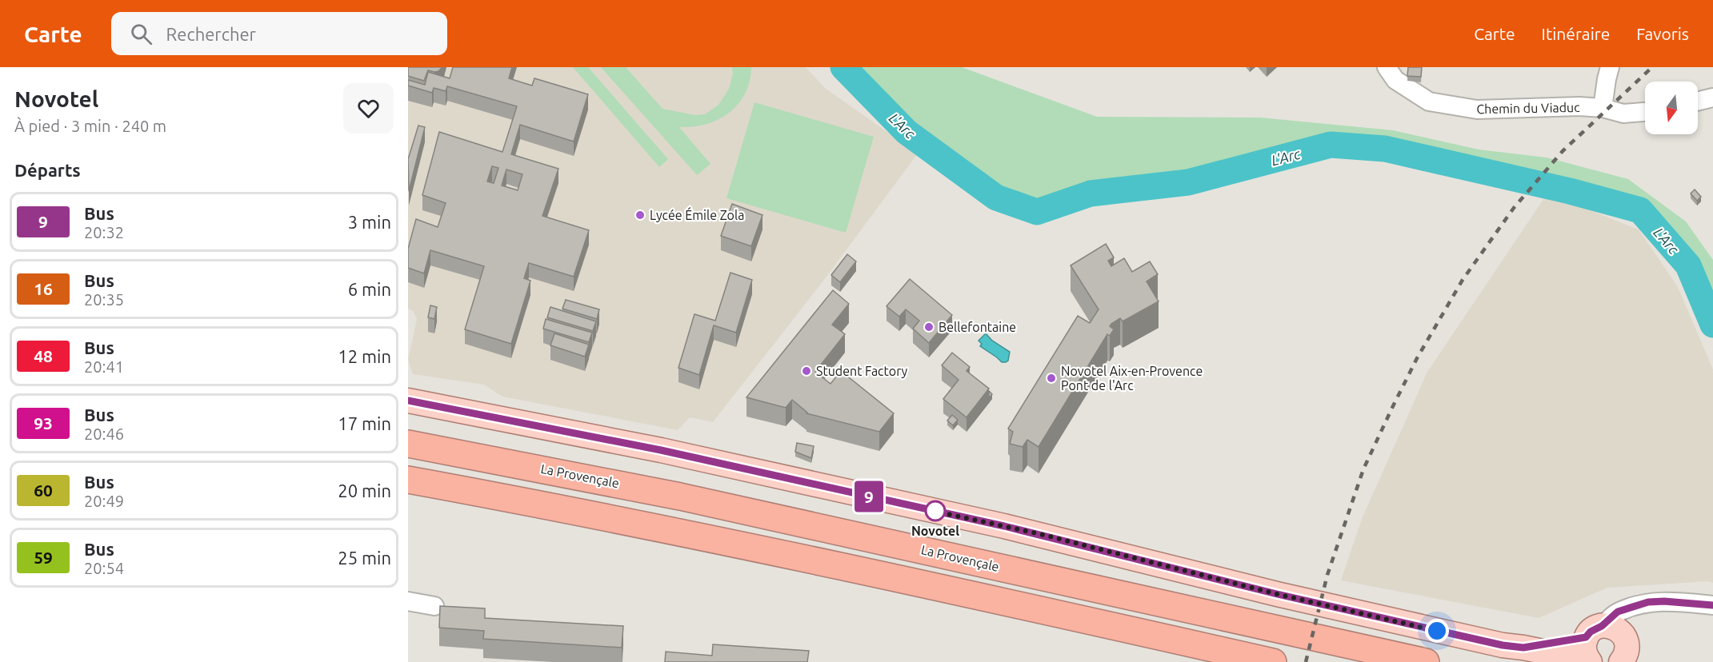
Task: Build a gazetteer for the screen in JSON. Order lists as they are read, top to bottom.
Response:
{
  "streets": {
    "highway": ["La Provençale"],
    "street": ["Chemin du Viaduc"]
  },
  "water": ["L'Arc"],
  "places": [
    "Lycée Émile Zola",
    "Bellefontaine",
    "Student Factory",
    "Novotel Aix-en-Provence Pont de l'Arc",
    "Novotel"
  ],
  "lines": ["bus line 9"],
  "north": "bottom",
  "page": {
    "header": "Carte",
    "search": "Rechercher",
    "nav": ["Carte", "Itinéraire", "Favoris"],
    "heading": [
      ["Novotel", "À pied · 3 min · 240 m"],
      "Départs"
    ],
    "on_map": "9",
    "list": [
      {
        "mark": "9",
        "name": "Bus",
        "note": "20:32",
        "value": "3 min"
      },
      {
        "mark": "16",
        "name": "Bus",
        "note": "20:35",
        "value": "6 min"
      },
      {
        "mark": "48",
        "name": "Bus",
        "note": "20:41",
        "value": "12 min"
      },
      {
        "mark": "93",
        "name": "Bus",
        "note": "20:46",
        "value": "17 min"
      },
      {
        "mark": "60",
        "name": "Bus",
        "note": "20:49",
        "value": "20 min"
      },
      {
        "mark": "59",
        "name": "Bus",
        "note": "20:54",
        "value": "25 min"
      }
    ]
  }
}
